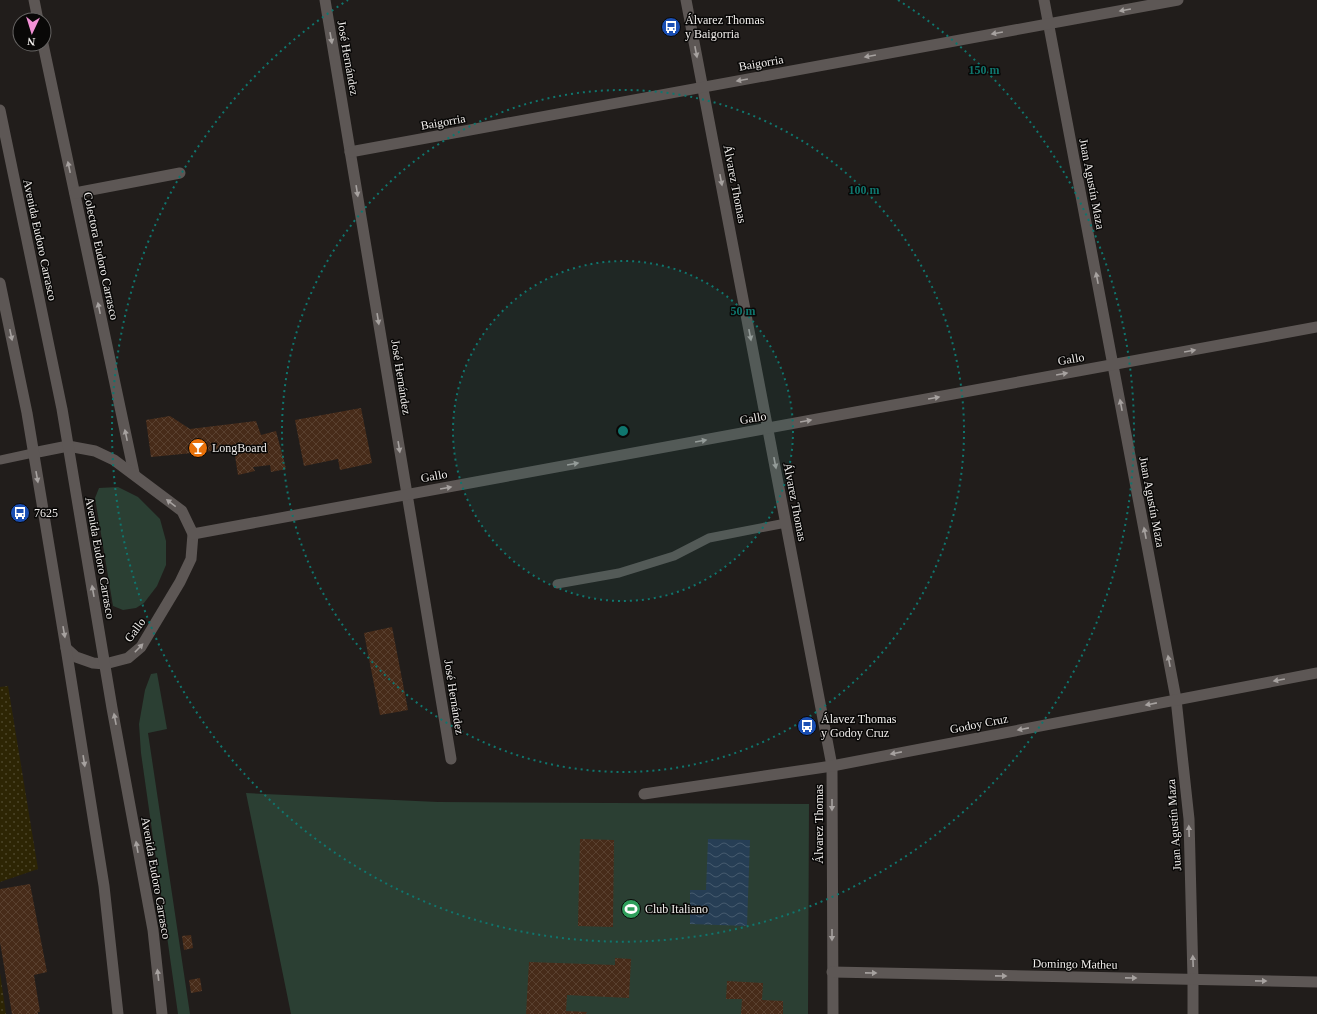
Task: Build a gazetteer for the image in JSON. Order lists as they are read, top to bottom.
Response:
{
  "streets": {
    "street": [
      "José Hernández",
      "Baigorria",
      "Álvarez Thomas",
      "Juan Agustín Maza",
      "Avenida Eudoro Carrasco",
      "Colectora Eudoro Carrasco",
      "Gallo",
      "Godoy Cruz",
      "Domingo Matheu"
    ]
  },
  "crossings": [
    ["José Hernández", "Baigorria"],
    ["José Hernández", "Gallo"],
    ["Baigorria", "Álvarez Thomas"],
    ["Baigorria", "Juan Agustín Maza"],
    ["Álvarez Thomas", "Gallo"],
    ["Álvarez Thomas", "Godoy Cruz"],
    ["Álvarez Thomas", "Domingo Matheu"],
    ["Juan Agustín Maza", "Gallo"],
    ["Juan Agustín Maza", "Godoy Cruz"],
    ["Juan Agustín Maza", "Domingo Matheu"],
    ["Avenida Eudoro Carrasco", "Gallo"]
  ],
  "one_way": [
    "José Hernández",
    "Baigorria",
    "Álvarez Thomas",
    "Juan Agustín Maza",
    "Gallo",
    "Godoy Cruz",
    "Domingo Matheu"
  ],
  "places": {
    "bus stop": ["Álvarez Thomas y Baigorria", "7625", "Álavez Thomas y Godoy Cruz"],
    "bar": ["LongBoard"],
    "sports": ["Club Italiano"]
  },
  "north": "bottom",
  "rings": ["150 m", "100 m", "50 m"]
}
